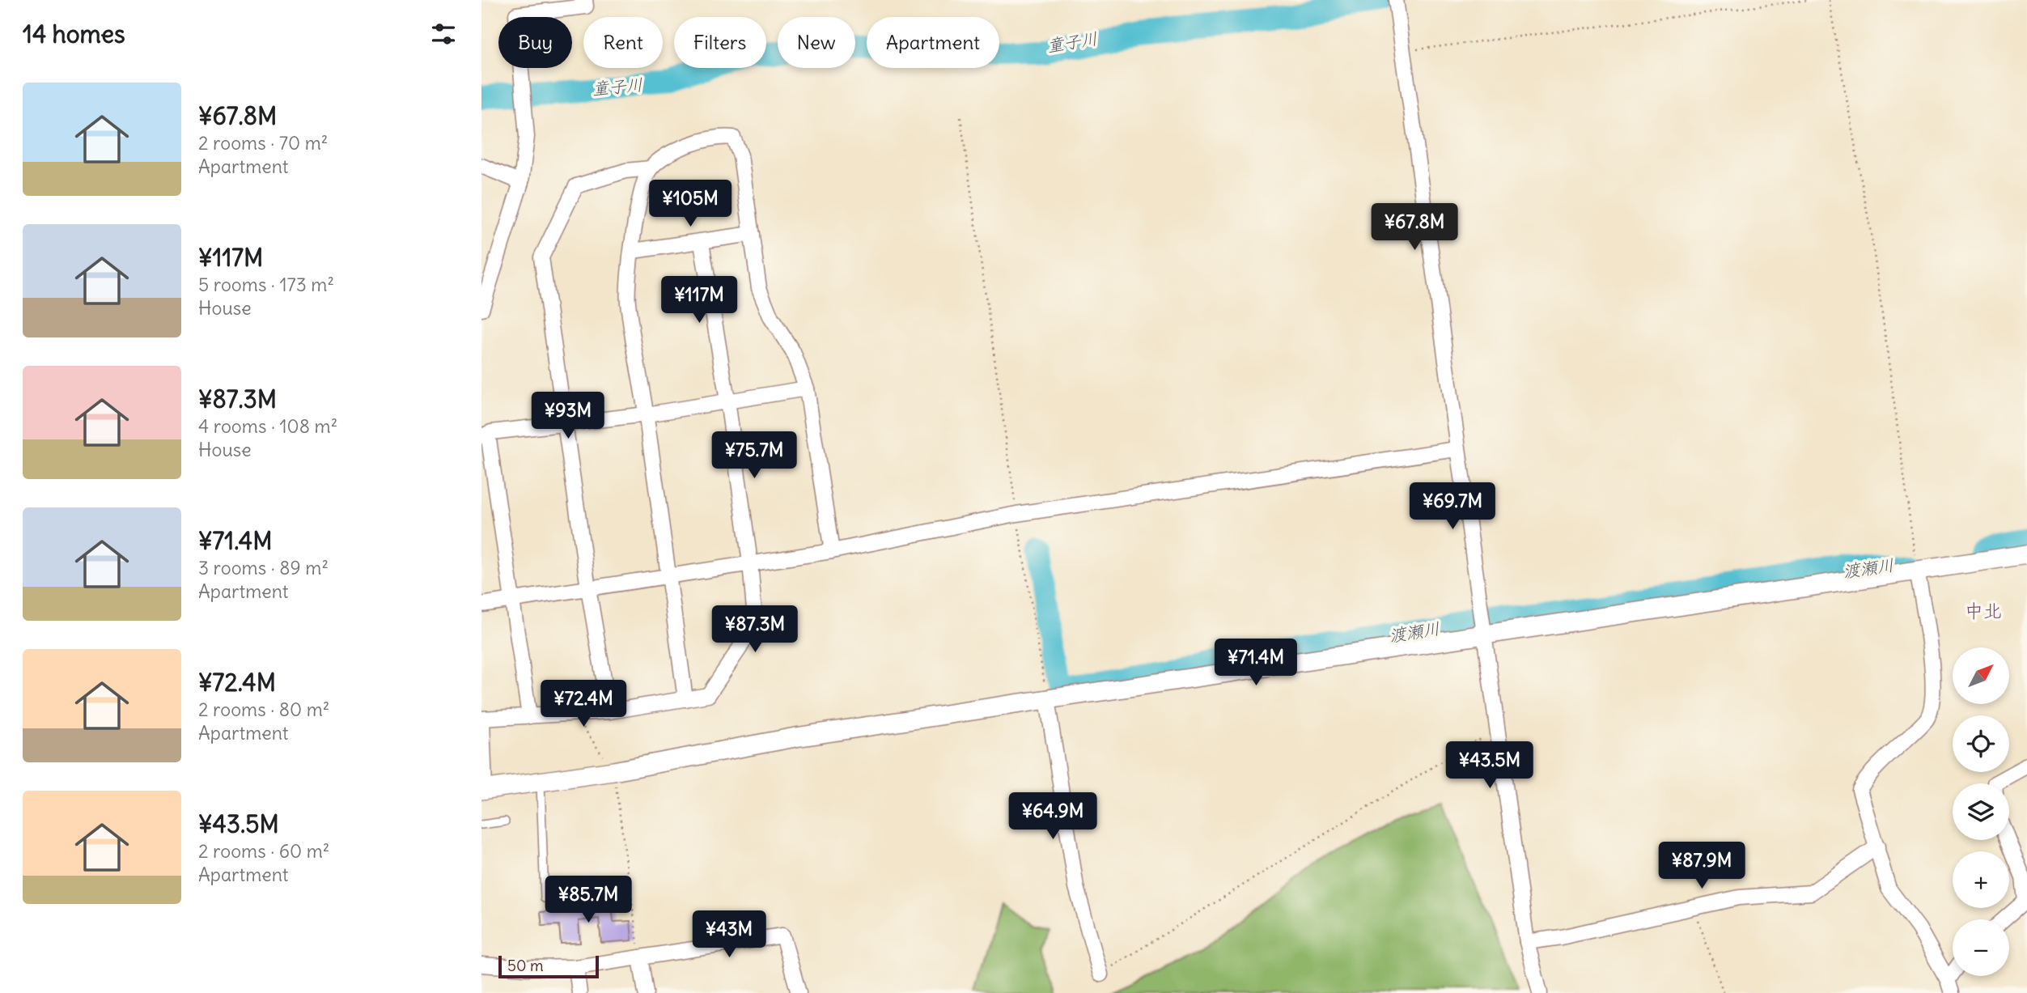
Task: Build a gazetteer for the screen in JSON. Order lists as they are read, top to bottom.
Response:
{
  "districts": ["中北"],
  "water": ["童子川", "渡瀬川"],
  "scale_bar": "50 m",
  "north": "top right",
  "page": {
    "heading": "14 homes",
    "chip": [
      "Buy",
      "Rent",
      "Filters",
      "New",
      "Apartment"
    ],
    "list": [
      {
        "name": "¥67.8M",
        "note": "2 rooms · 70 m² · Apartment"
      },
      {
        "name": "¥117M",
        "note": "5 rooms · 173 m² · House"
      },
      {
        "name": "¥87.3M",
        "note": "4 rooms · 108 m² · House"
      },
      {
        "name": "¥71.4M",
        "note": "3 rooms · 89 m² · Apartment"
      },
      {
        "name": "¥72.4M",
        "note": "2 rooms · 80 m² · Apartment"
      },
      {
        "name": "¥43.5M",
        "note": "2 rooms · 60 m² · Apartment"
      }
    ],
    "price": [
      "¥105M",
      "¥67.8M",
      "¥117M",
      "¥93M",
      "¥75.7M",
      "¥69.7M",
      "¥87.3M",
      "¥71.4M",
      "¥72.4M",
      "¥43.5M",
      "¥64.9M",
      "¥87.9M",
      "¥85.7M",
      "¥43M"
    ],
    "map_buttons": ["+", "−"],
    "scale": "50 m"
  }
}
